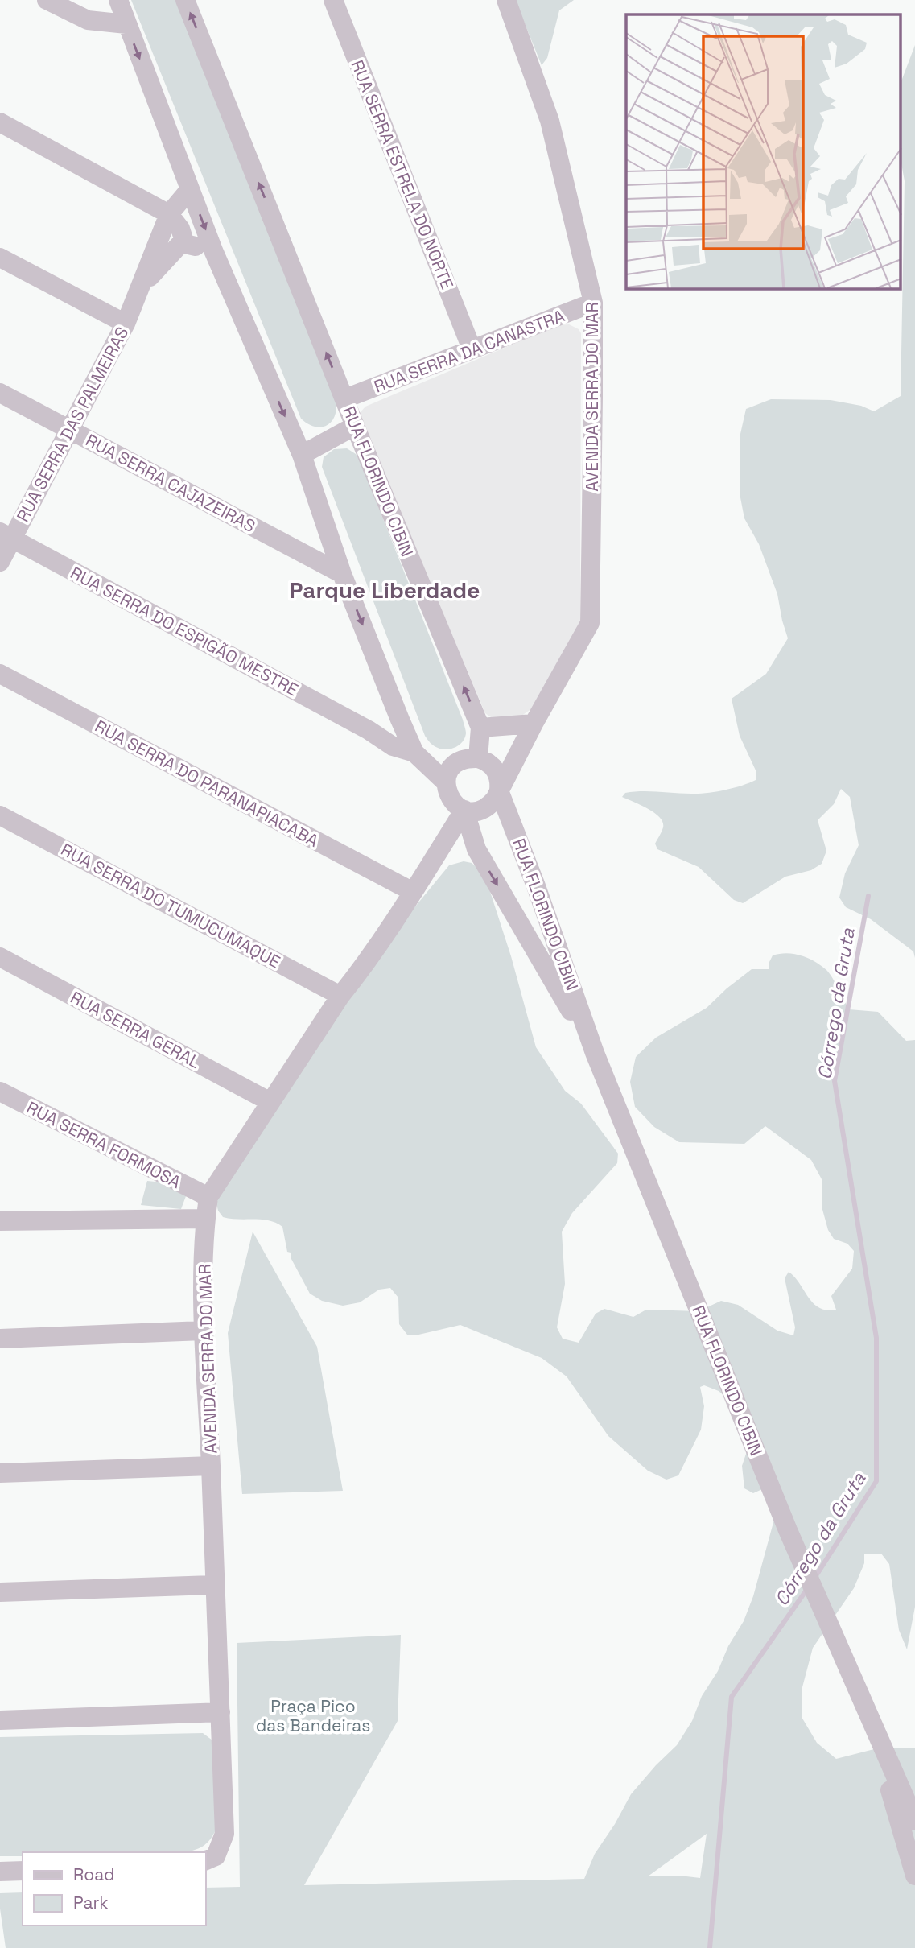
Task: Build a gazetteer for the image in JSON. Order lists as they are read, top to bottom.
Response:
{
  "streets": {
    "street": [
      "RUA SERRA ESTRELA DO NORTE",
      "RUA SERRA DA CANASTRA",
      "AVENIDA SERRA DO MAR",
      "RUA SERRA DAS PALMEIRAS",
      "RUA FLORINDO CIBIN",
      "RUA SERRA CAJAZEIRAS",
      "RUA SERRA DO ESPIGÃO MESTRE",
      "RUA SERRA DO PARANAPIACABA",
      "RUA SERRA DO TUMUCUMAQUE",
      "RUA SERRA GERAL",
      "RUA SERRA FORMOSA"
    ]
  },
  "crossings": [
    ["RUA SERRA ESTRELA DO NORTE", "RUA SERRA DA CANASTRA"],
    ["RUA SERRA DA CANASTRA", "AVENIDA SERRA DO MAR"],
    ["RUA SERRA DA CANASTRA", "RUA FLORINDO CIBIN"],
    ["AVENIDA SERRA DO MAR", "RUA FLORINDO CIBIN"],
    ["AVENIDA SERRA DO MAR", "RUA SERRA DO PARANAPIACABA"],
    ["AVENIDA SERRA DO MAR", "RUA SERRA DO TUMUCUMAQUE"],
    ["AVENIDA SERRA DO MAR", "RUA SERRA GERAL"],
    ["AVENIDA SERRA DO MAR", "RUA SERRA FORMOSA"],
    ["RUA SERRA DAS PALMEIRAS", "RUA SERRA CAJAZEIRAS"],
    ["RUA SERRA DAS PALMEIRAS", "RUA SERRA DO ESPIGÃO MESTRE"]
  ],
  "districts": ["Parque Liberdade"],
  "water": ["Córrego da Gruta"],
  "parks": ["Praça Pico das Bandeiras"],
  "legend": ["Road", "Park"]
}
